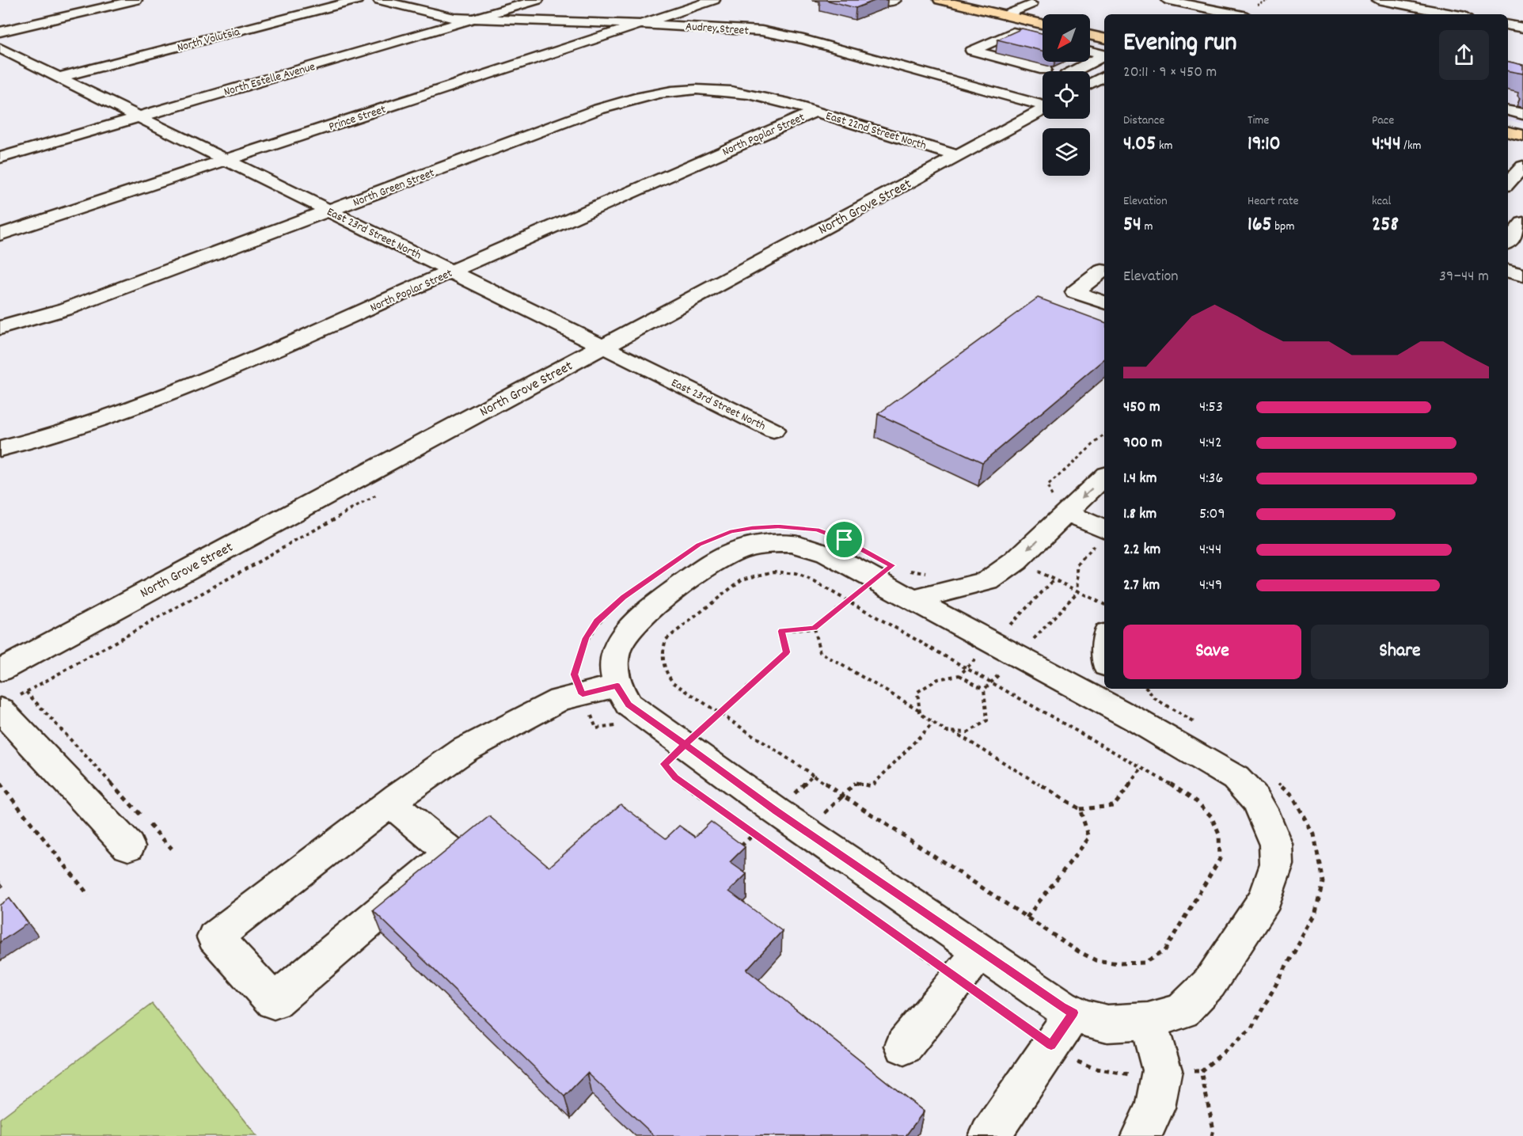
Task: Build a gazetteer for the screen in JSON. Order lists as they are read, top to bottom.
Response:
{
  "streets": {
    "street": [
      "Audrey Street",
      "North Volutsia",
      "North Estelle Avenue",
      "Prince Street",
      "East 22nd Street North",
      "North Poplar Street",
      "North Green Street",
      "North Grove Street",
      "East 23rd Street North"
    ]
  },
  "crossings": [
    ["Audrey Street", "North Estelle Avenue"],
    ["Audrey Street", "Prince Street"],
    ["North Volutsia", "East 23rd Street North"],
    ["North Estelle Avenue", "East 23rd Street North"],
    ["Prince Street", "East 23rd Street North"],
    ["East 22nd Street North", "North Poplar Street"],
    ["East 22nd Street North", "North Green Street"],
    ["East 22nd Street North", "North Grove Street"],
    ["North Poplar Street", "East 23rd Street North"],
    ["North Green Street", "East 23rd Street North"],
    ["North Grove Street", "East 23rd Street North"]
  ],
  "north": "bottom left",
  "page": {
    "heading": ["Evening run", "20:11 · 9 × 450 m"],
    "stats": [
      ["Distance", "4.05 km"],
      ["Time", "19:10"],
      ["Pace", "4:44 /km"],
      ["Elevation", "54 m"],
      ["Heart rate", "165 bpm"],
      ["kcal", "258"]
    ],
    "chart": ["Elevation", "39–44 m"],
    "list": [
      {
        "name": "450 m",
        "note": "4:53"
      },
      {
        "name": "900 m",
        "note": "4:42"
      },
      {
        "name": "1.4 km",
        "note": "4:36"
      },
      {
        "name": "1.8 km",
        "note": "5:09"
      },
      {
        "name": "2.2 km",
        "note": "4:44"
      },
      {
        "name": "2.7 km",
        "note": "4:49"
      }
    ],
    "buttons": ["Save", "Share"]
  }
}
